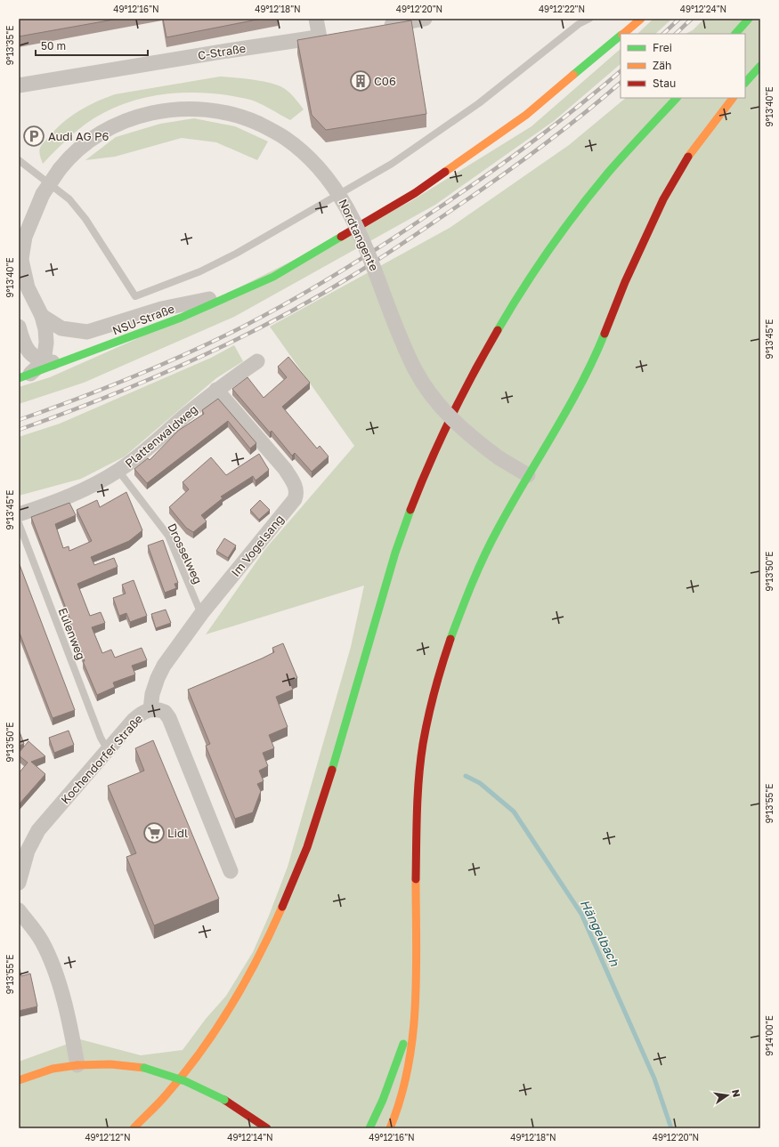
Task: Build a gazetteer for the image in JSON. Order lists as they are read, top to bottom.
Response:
{
  "streets": {
    "main road": ["NSU-Straße"],
    "street": [
      "C-Straße",
      "Nordtangente",
      "Plattenwaldweg",
      "Im Vogelsang",
      "Kochendorfer Straße"
    ],
    "lane": ["Drosselweg", "Eulenweg"]
  },
  "crossings": [
    ["Plattenwaldweg", "Im Vogelsang"],
    ["Plattenwaldweg", "Drosselweg"],
    ["Im Vogelsang", "Drosselweg"],
    ["Im Vogelsang", "Kochendorfer Straße"],
    ["Eulenweg", "Kochendorfer Straße"]
  ],
  "water": ["Hängelbach"],
  "places": {
    "building": ["C06"],
    "parking": ["Audi AG P6"],
    "supermarket": ["Lidl"]
  },
  "legend": ["Frei", "Zäh", "Stau"],
  "scale_bar": "50 m",
  "north": "right",
  "coordinates": [
    "49°12'16\"N",
    "49°12'18\"N",
    "49°12'20\"N",
    "49°12'22\"N",
    "49°12'24\"N",
    "9°13'35\"E",
    "9°13'40\"E",
    "9°13'45\"E",
    "9°13'50\"E",
    "9°13'55\"E",
    "9°14'00\"E",
    "49°12'12\"N",
    "49°12'14\"N"
  ]
}
